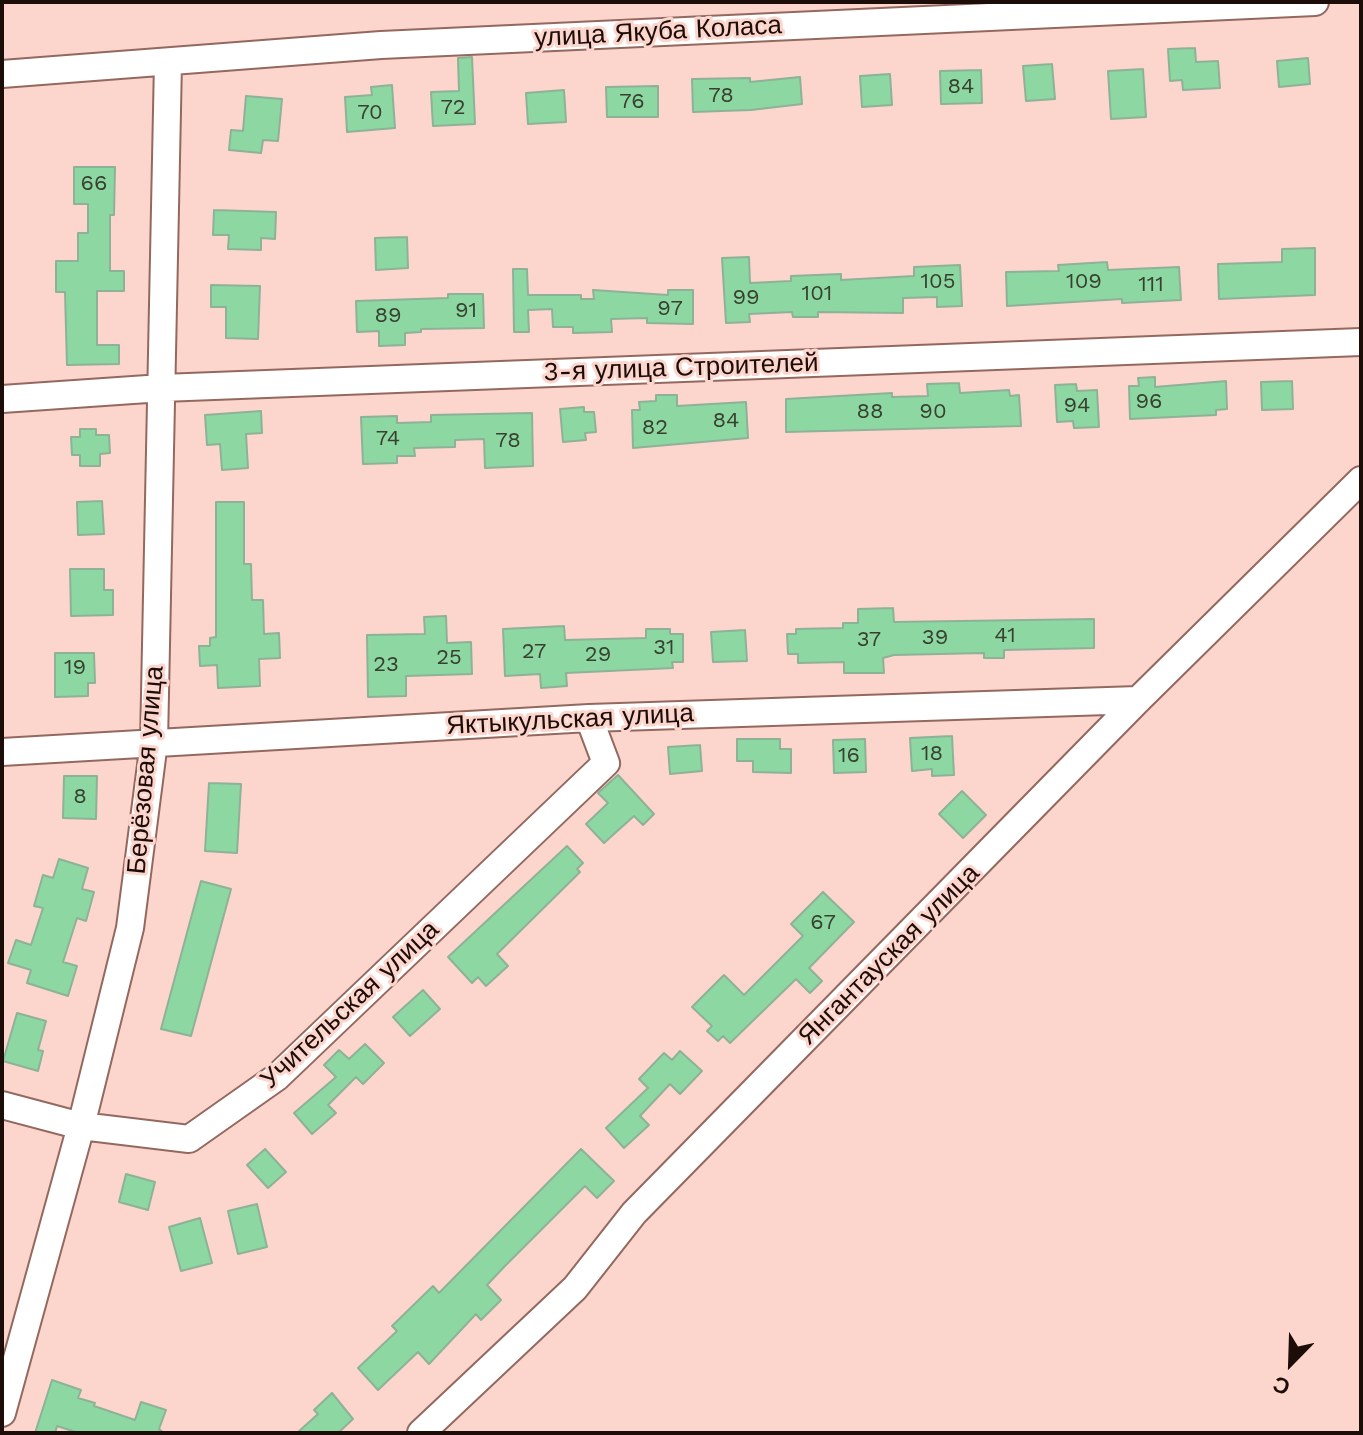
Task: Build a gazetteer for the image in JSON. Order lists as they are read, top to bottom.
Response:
{
  "streets": {
    "street": [
      "улица Якуба Коласа",
      "3-я улица Строителей",
      "Яктыкульская улица",
      "Берёзовая улица",
      "Янгантауская улица",
      "Учительская улица"
    ]
  },
  "crossings": [
    ["улица Якуба Коласа", "Берёзовая улица"],
    ["3-я улица Строителей", "Берёзовая улица"],
    ["Яктыкульская улица", "Берёзовая улица"],
    ["Яктыкульская улица", "Янгантауская улица"],
    ["Яктыкульская улица", "Учительская улица"],
    ["Берёзовая улица", "Учительская улица"]
  ],
  "house_numbers": [
    "84",
    "78",
    "76",
    "72",
    "70",
    "66",
    "105",
    "109",
    "111",
    "101",
    "99",
    "97",
    "91",
    "89",
    "96",
    "94",
    "88",
    "90",
    "84",
    "82",
    "74",
    "78",
    "41",
    "39",
    "37",
    "31",
    "27",
    "29",
    "25",
    "23",
    "19",
    "18",
    "16",
    "8",
    "67"
  ],
  "north": "bottom left"
}
